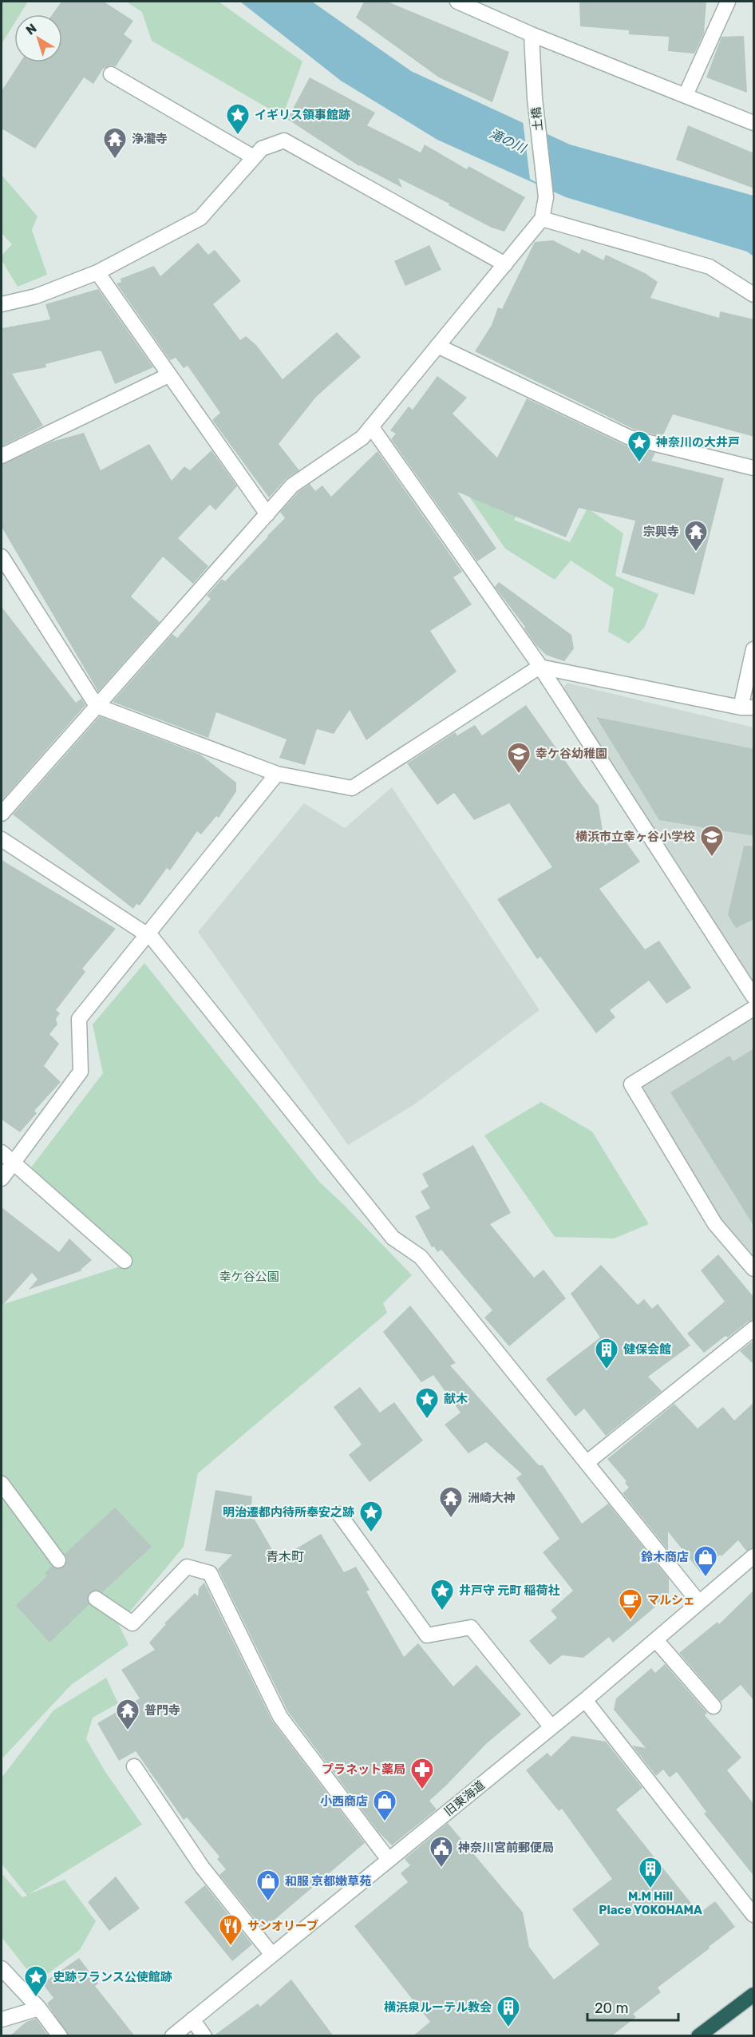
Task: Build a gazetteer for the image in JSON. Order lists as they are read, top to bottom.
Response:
{
  "streets": {
    "street": ["土橋", "旧東海道"]
  },
  "districts": ["青木町"],
  "water": ["滝の川"],
  "parks": ["幸ケ谷公園"],
  "places": {
    "place": [
      "イギリス領事館跡",
      "神奈川の大井戸",
      "献木",
      "明治遷都内待所奉安之跡",
      "井戸守 元町 稲荷社",
      "史跡フランス公使館跡"
    ],
    "temple": [
      "浄瀧寺",
      "宗興寺",
      "洲崎大神",
      "普門寺"
    ],
    "school or university": ["幸ケ谷幼稚園", "横浜市立幸ヶ谷小学校"],
    "building": ["健保会館", "M.M Hill Place YOKOHAMA", "横浜泉ルーテル教会"],
    "shop": ["鈴木商店", "小西商店", "和服 京都嫩草苑"],
    "cafe": ["マルシェ"],
    "pharmacy": ["プラネット薬局"],
    "public building": ["神奈川宮前郵便局"],
    "restaurant": ["サンオリーブ"]
  },
  "scale_bar": "20 m",
  "north": "top left"
}
